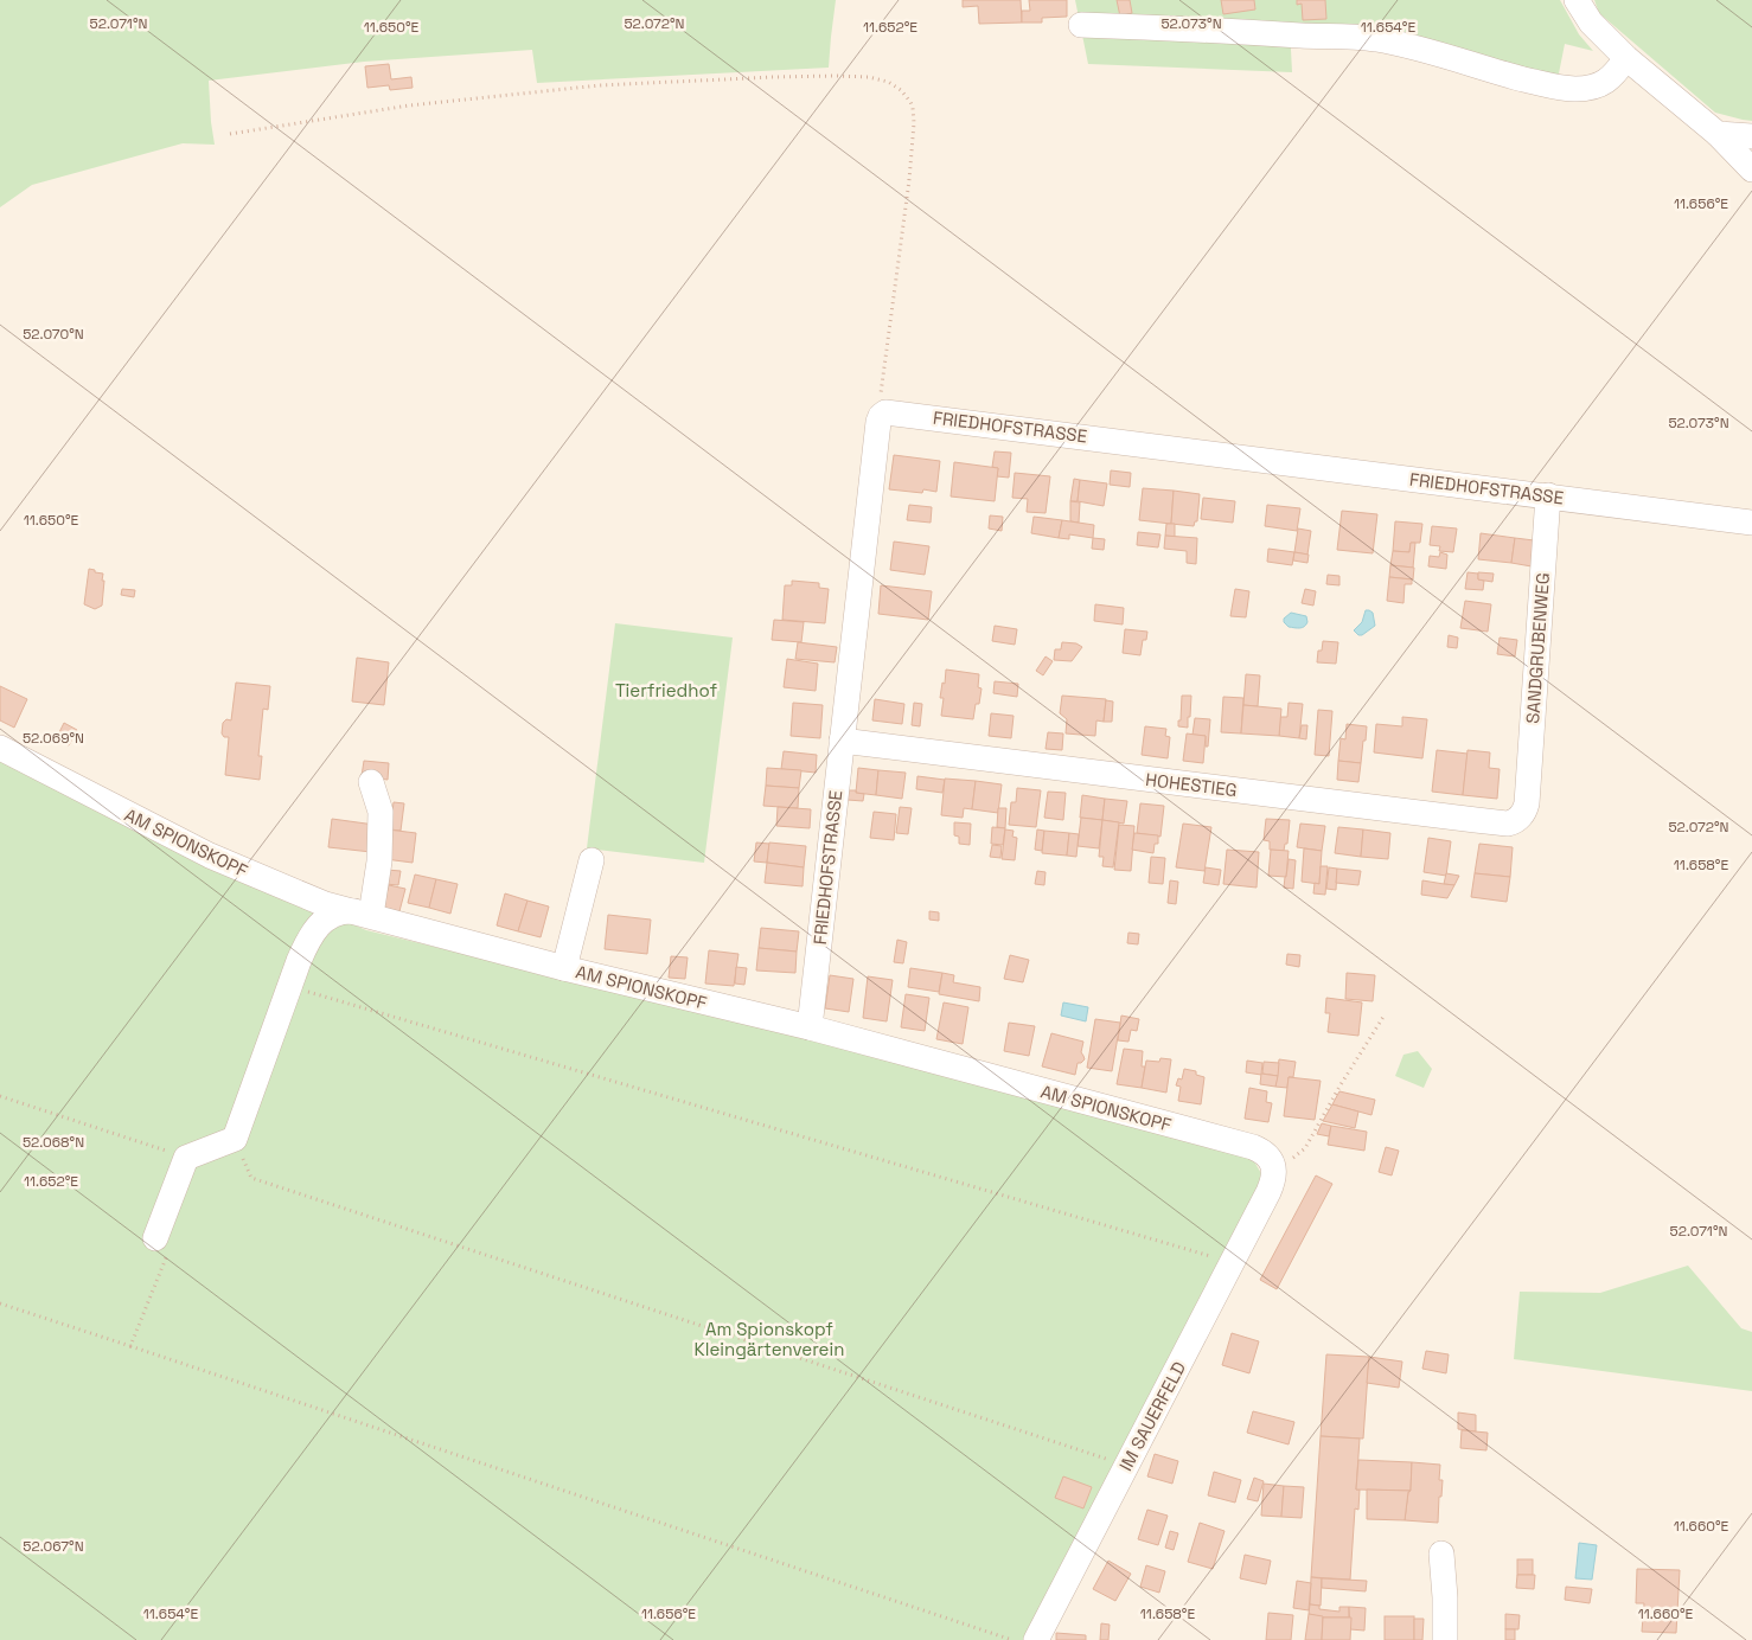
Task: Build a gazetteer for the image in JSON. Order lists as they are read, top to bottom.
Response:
{
  "streets": {
    "street": [
      "FRIEDHOFSTRASSE",
      "SANDGRUBENWEG",
      "HOHESTIEG",
      "AM SPIONSKOPF",
      "IM SAUERFELD"
    ]
  },
  "crossings": [
    ["FRIEDHOFSTRASSE", "SANDGRUBENWEG"],
    ["FRIEDHOFSTRASSE", "HOHESTIEG"],
    ["FRIEDHOFSTRASSE", "AM SPIONSKOPF"],
    ["SANDGRUBENWEG", "HOHESTIEG"],
    ["AM SPIONSKOPF", "IM SAUERFELD"]
  ],
  "parks": ["Tierfriedhof", "Am Spionskopf Kleingärtenverein"],
  "coordinates": [
    "52.072°N",
    "52.071°N",
    "52.073°N",
    "11.650°E",
    "11.652°E",
    "11.654°E",
    "11.656°E",
    "52.070°N",
    "52.069°N",
    "11.658°E",
    "52.068°N",
    "11.660°E",
    "52.067°N"
  ]
}
